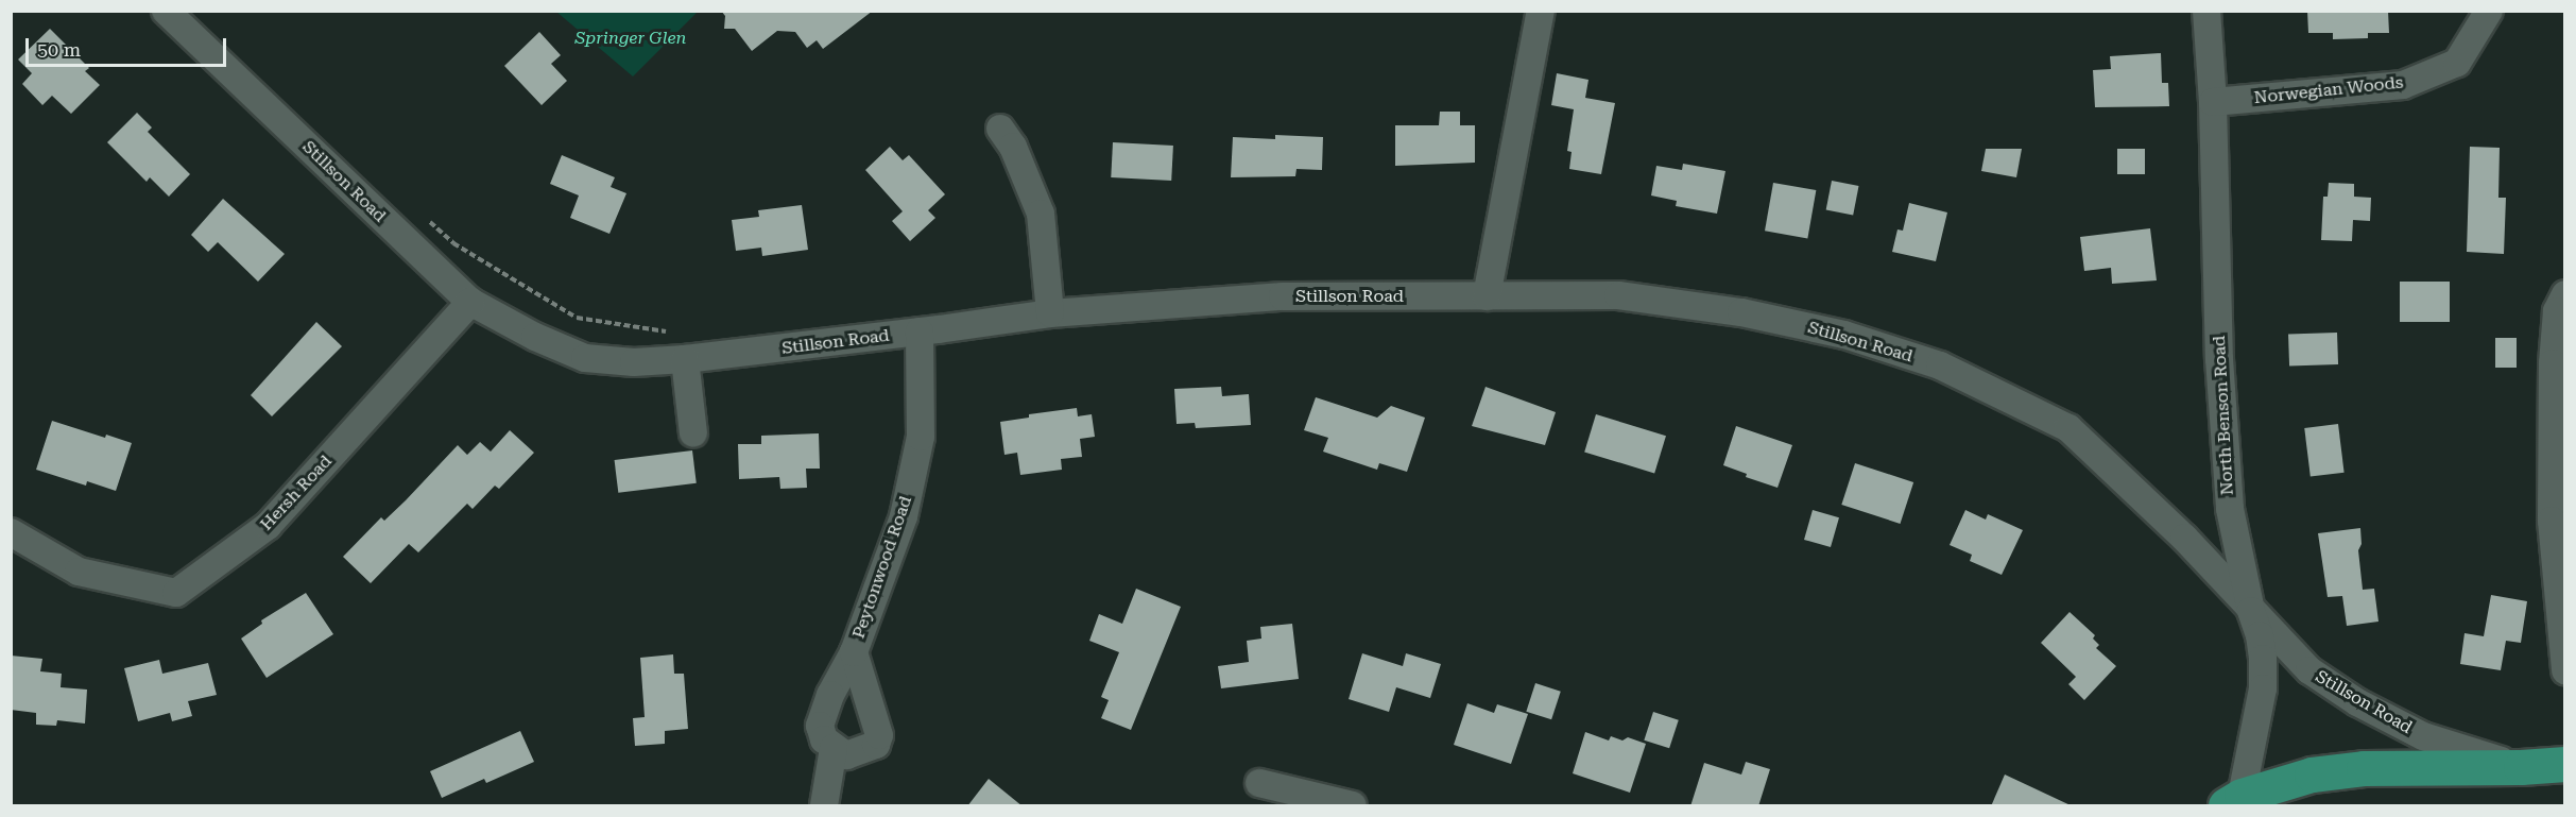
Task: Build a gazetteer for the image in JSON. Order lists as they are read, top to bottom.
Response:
{
  "streets": {
    "main road": ["Stillson Road"],
    "street": [
      "Norwegian Woods",
      "North Benson Road",
      "Hersh Road",
      "Peytonwood Road"
    ]
  },
  "crossings": [
    ["Norwegian Woods", "North Benson Road"],
    ["Stillson Road", "North Benson Road"],
    ["Stillson Road", "Hersh Road"],
    ["Stillson Road", "Peytonwood Road"]
  ],
  "parks": ["Springer Glen"],
  "scale_bar": "50 m"
}
